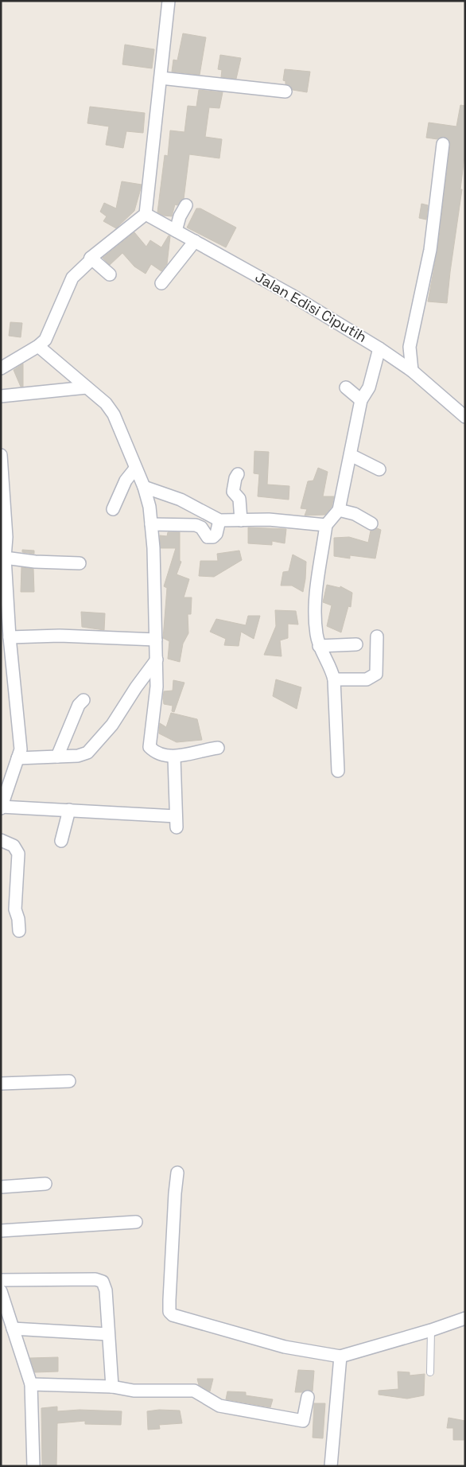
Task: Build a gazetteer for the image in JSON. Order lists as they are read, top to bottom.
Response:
{
  "streets": {
    "street": ["Jalan Edisi Ciputih"]
  }
}
